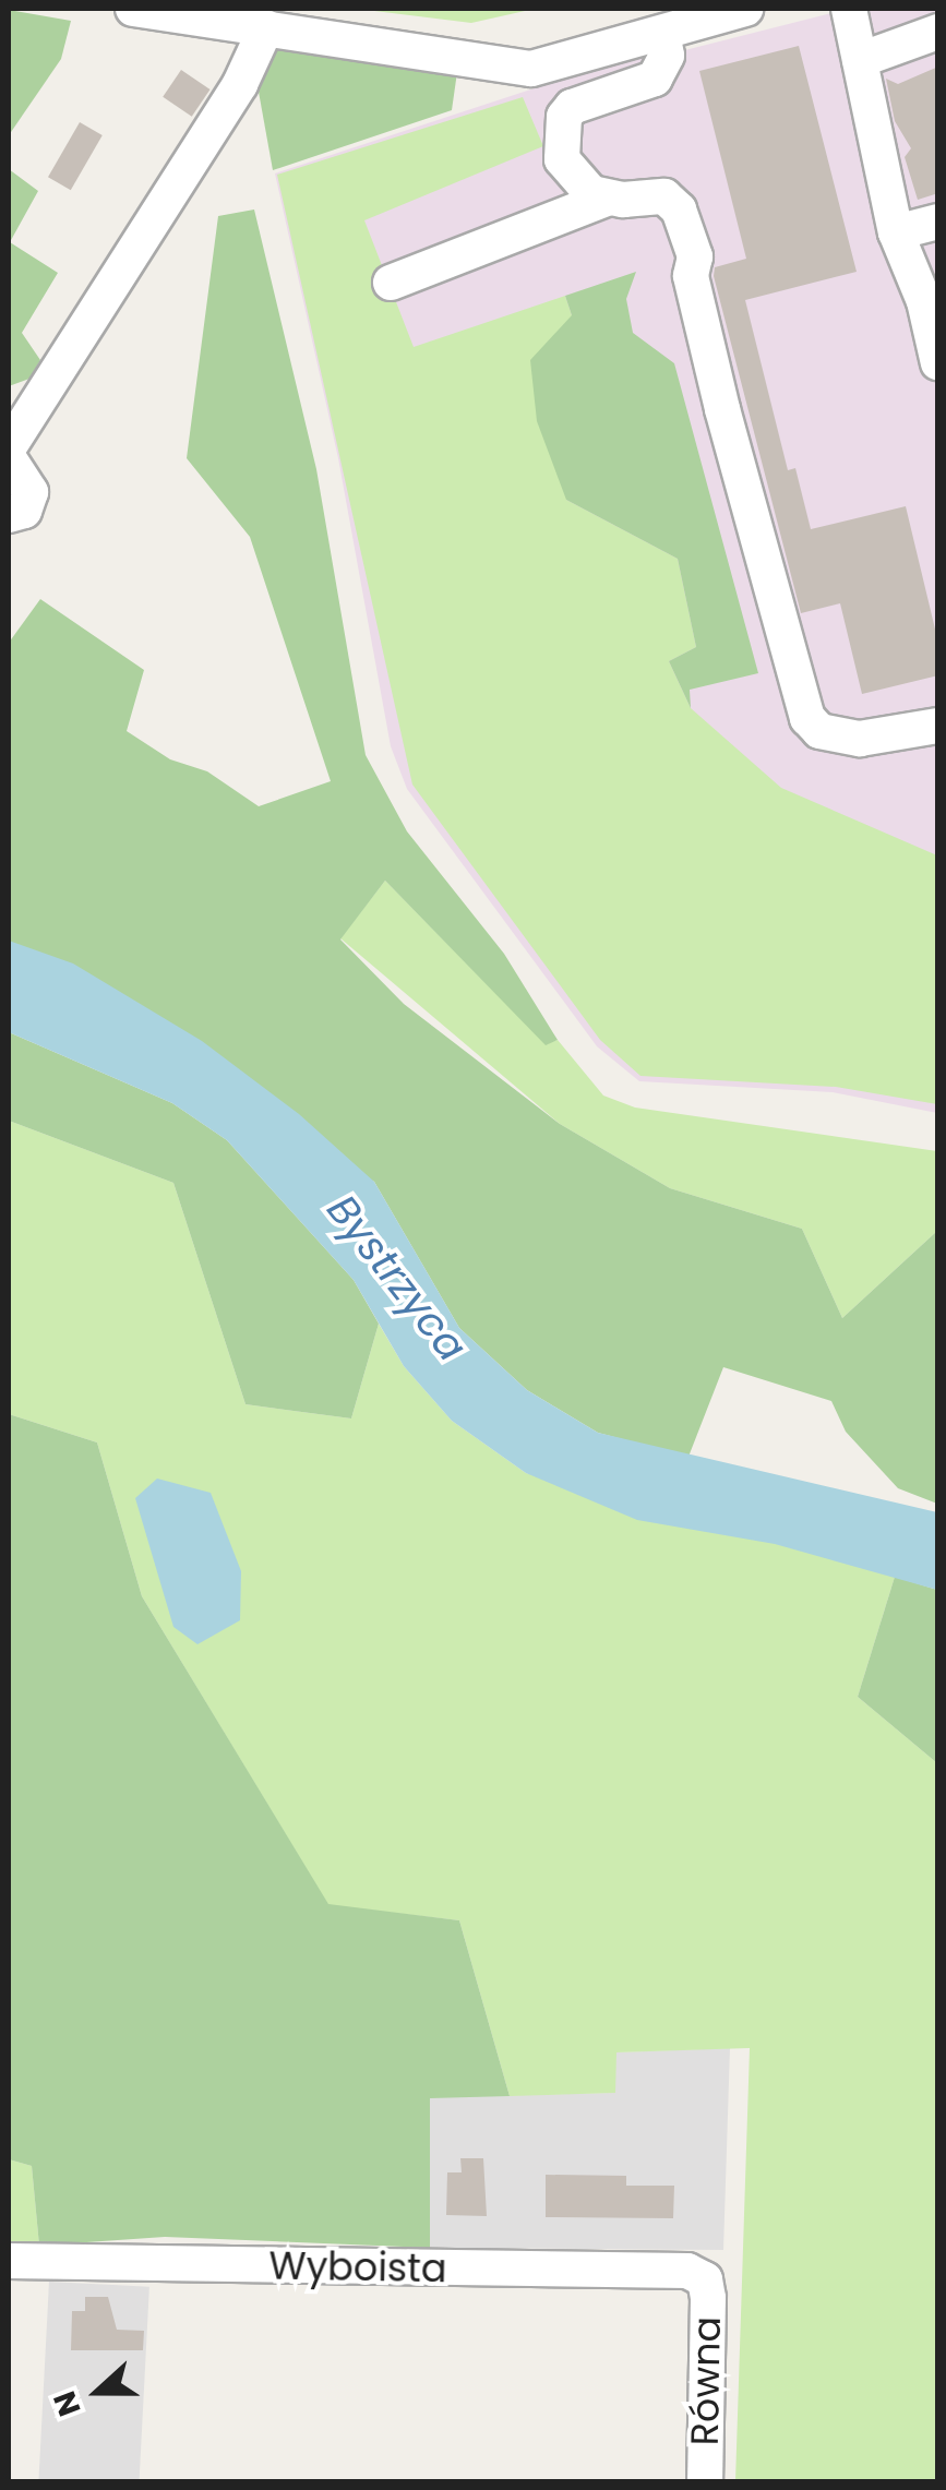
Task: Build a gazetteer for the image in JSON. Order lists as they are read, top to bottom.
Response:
{
  "streets": {
    "street": ["Wyboista", "Równa"]
  },
  "crossings": [
    ["Wyboista", "Równa"]
  ],
  "water": ["Bystrzyca"],
  "north": "left"
}
